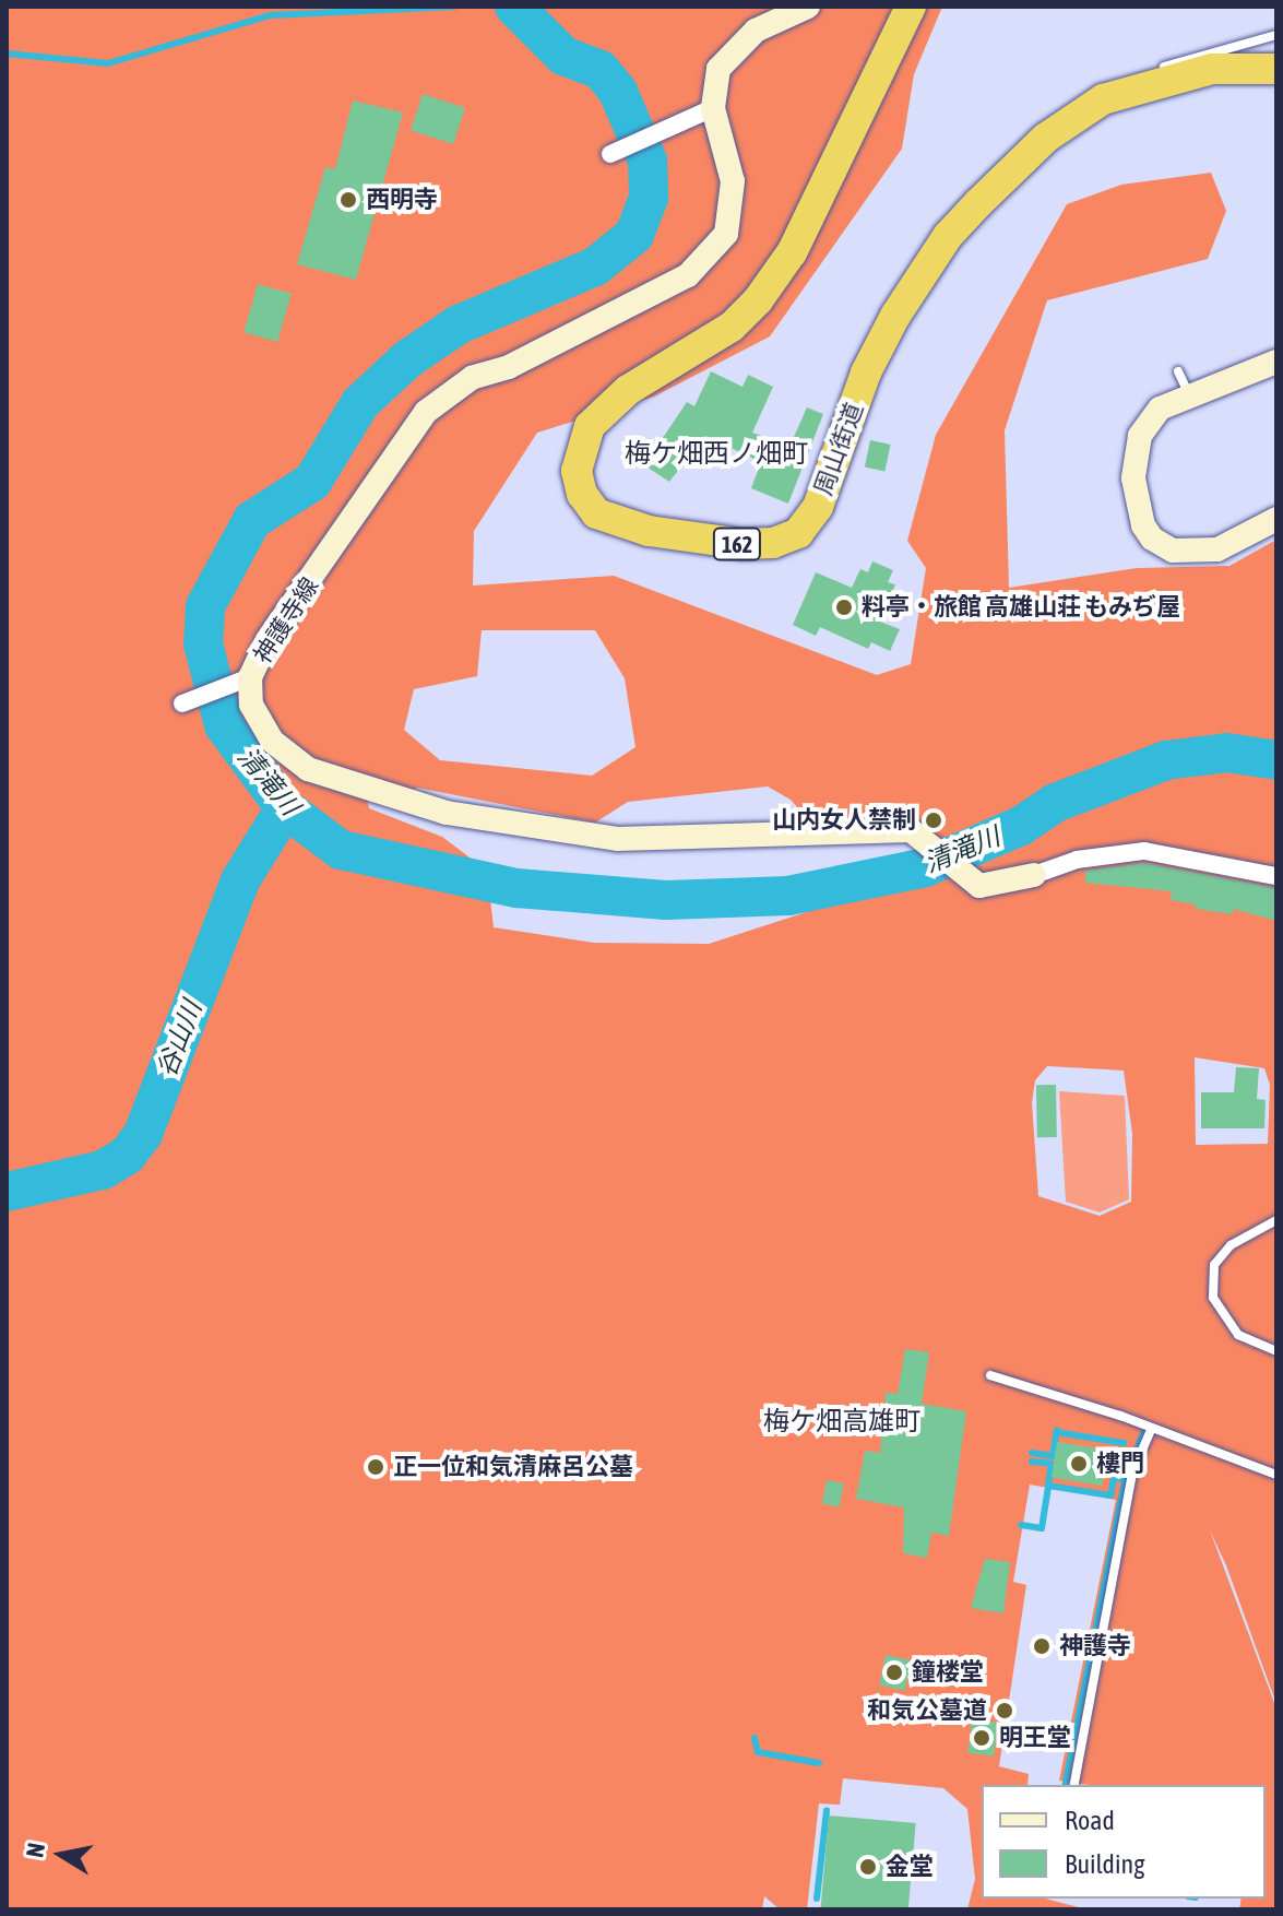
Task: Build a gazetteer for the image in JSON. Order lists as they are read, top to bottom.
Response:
{
  "streets": {
    "highway": ["周山街道", "162"],
    "main road": ["神護寺線"]
  },
  "districts": ["梅ケ畑西ノ畑町", "梅ケ畑高雄町"],
  "water": ["清滝川", "谷山川"],
  "places": [
    "西明寺",
    "料亭・旅館 高雄山荘 もみぢ屋",
    "山内女人禁制",
    "樓門",
    "正一位和気清麻呂公墓",
    "神護寺",
    "鐘楼堂",
    "和気公墓道",
    "明王堂",
    "金堂"
  ],
  "legend": ["Road", "Building"],
  "north": "left"
}
